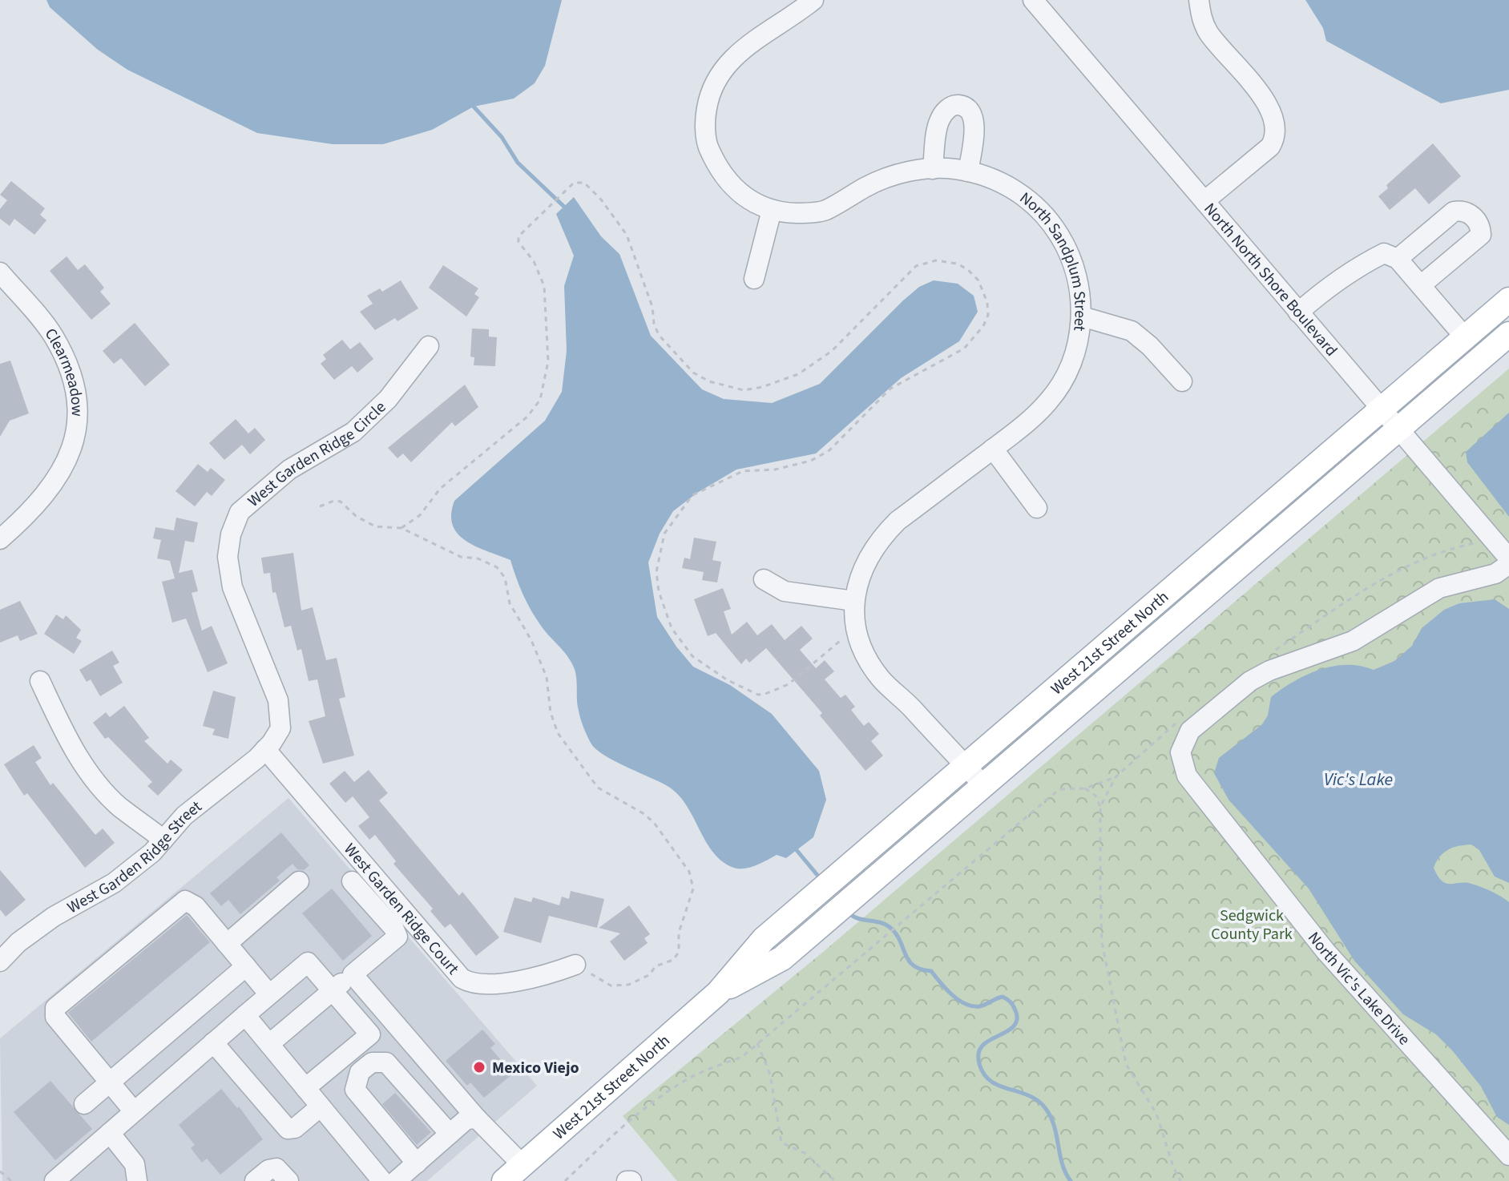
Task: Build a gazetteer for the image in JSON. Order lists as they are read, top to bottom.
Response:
{
  "streets": {
    "main road": ["West 21st Street North"],
    "street": [
      "North Sandplum Street",
      "North North Shore Boulevard",
      "Clearmeadow",
      "West Garden Ridge Circle",
      "West Garden Ridge Street",
      "West Garden Ridge Court",
      "North Vic's Lake Drive"
    ]
  },
  "crossings": [
    ["North Sandplum Street", "West 21st Street North"],
    ["North North Shore Boulevard", "West 21st Street North"],
    ["West Garden Ridge Circle", "West Garden Ridge Street"],
    ["West Garden Ridge Circle", "West Garden Ridge Court"],
    ["West Garden Ridge Street", "West Garden Ridge Court"]
  ],
  "water": ["Vic's Lake"],
  "parks": ["Sedgwick County Park"],
  "places": ["Mexico Viejo"]
}
